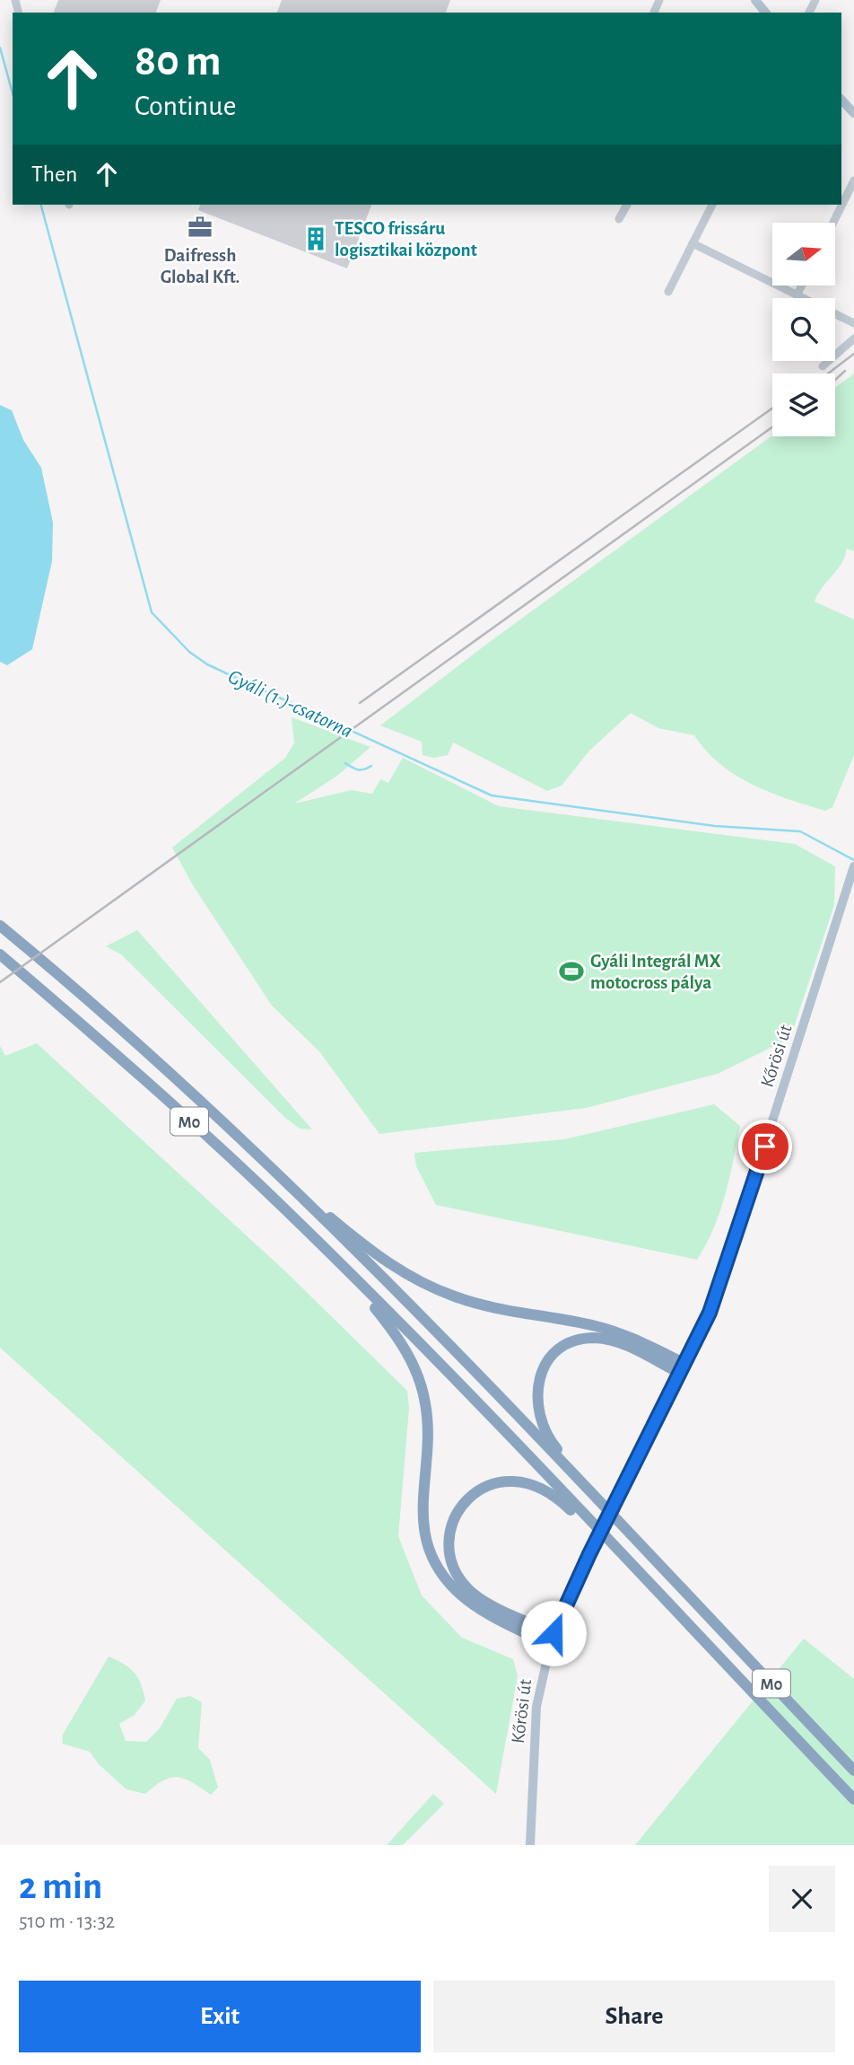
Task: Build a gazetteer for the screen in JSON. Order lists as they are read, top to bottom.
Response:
{
  "streets": {
    "highway": ["M0"],
    "main road": ["Kőrösi út"]
  },
  "water": ["Gyáli (1.)-csatorna"],
  "places": {
    "office": ["Daifressh Global Kft."],
    "building": ["TESCO frissáru logisztikai központ"],
    "sports": ["Gyáli Integrál MX motocross pálya"]
  },
  "north": "right",
  "page": {
    "turn": ["80 m", "Continue"],
    "then": "Then",
    "heading": ["2 min", "510 m · 13:32"],
    "buttons": ["Exit", "Share"]
  }
}
